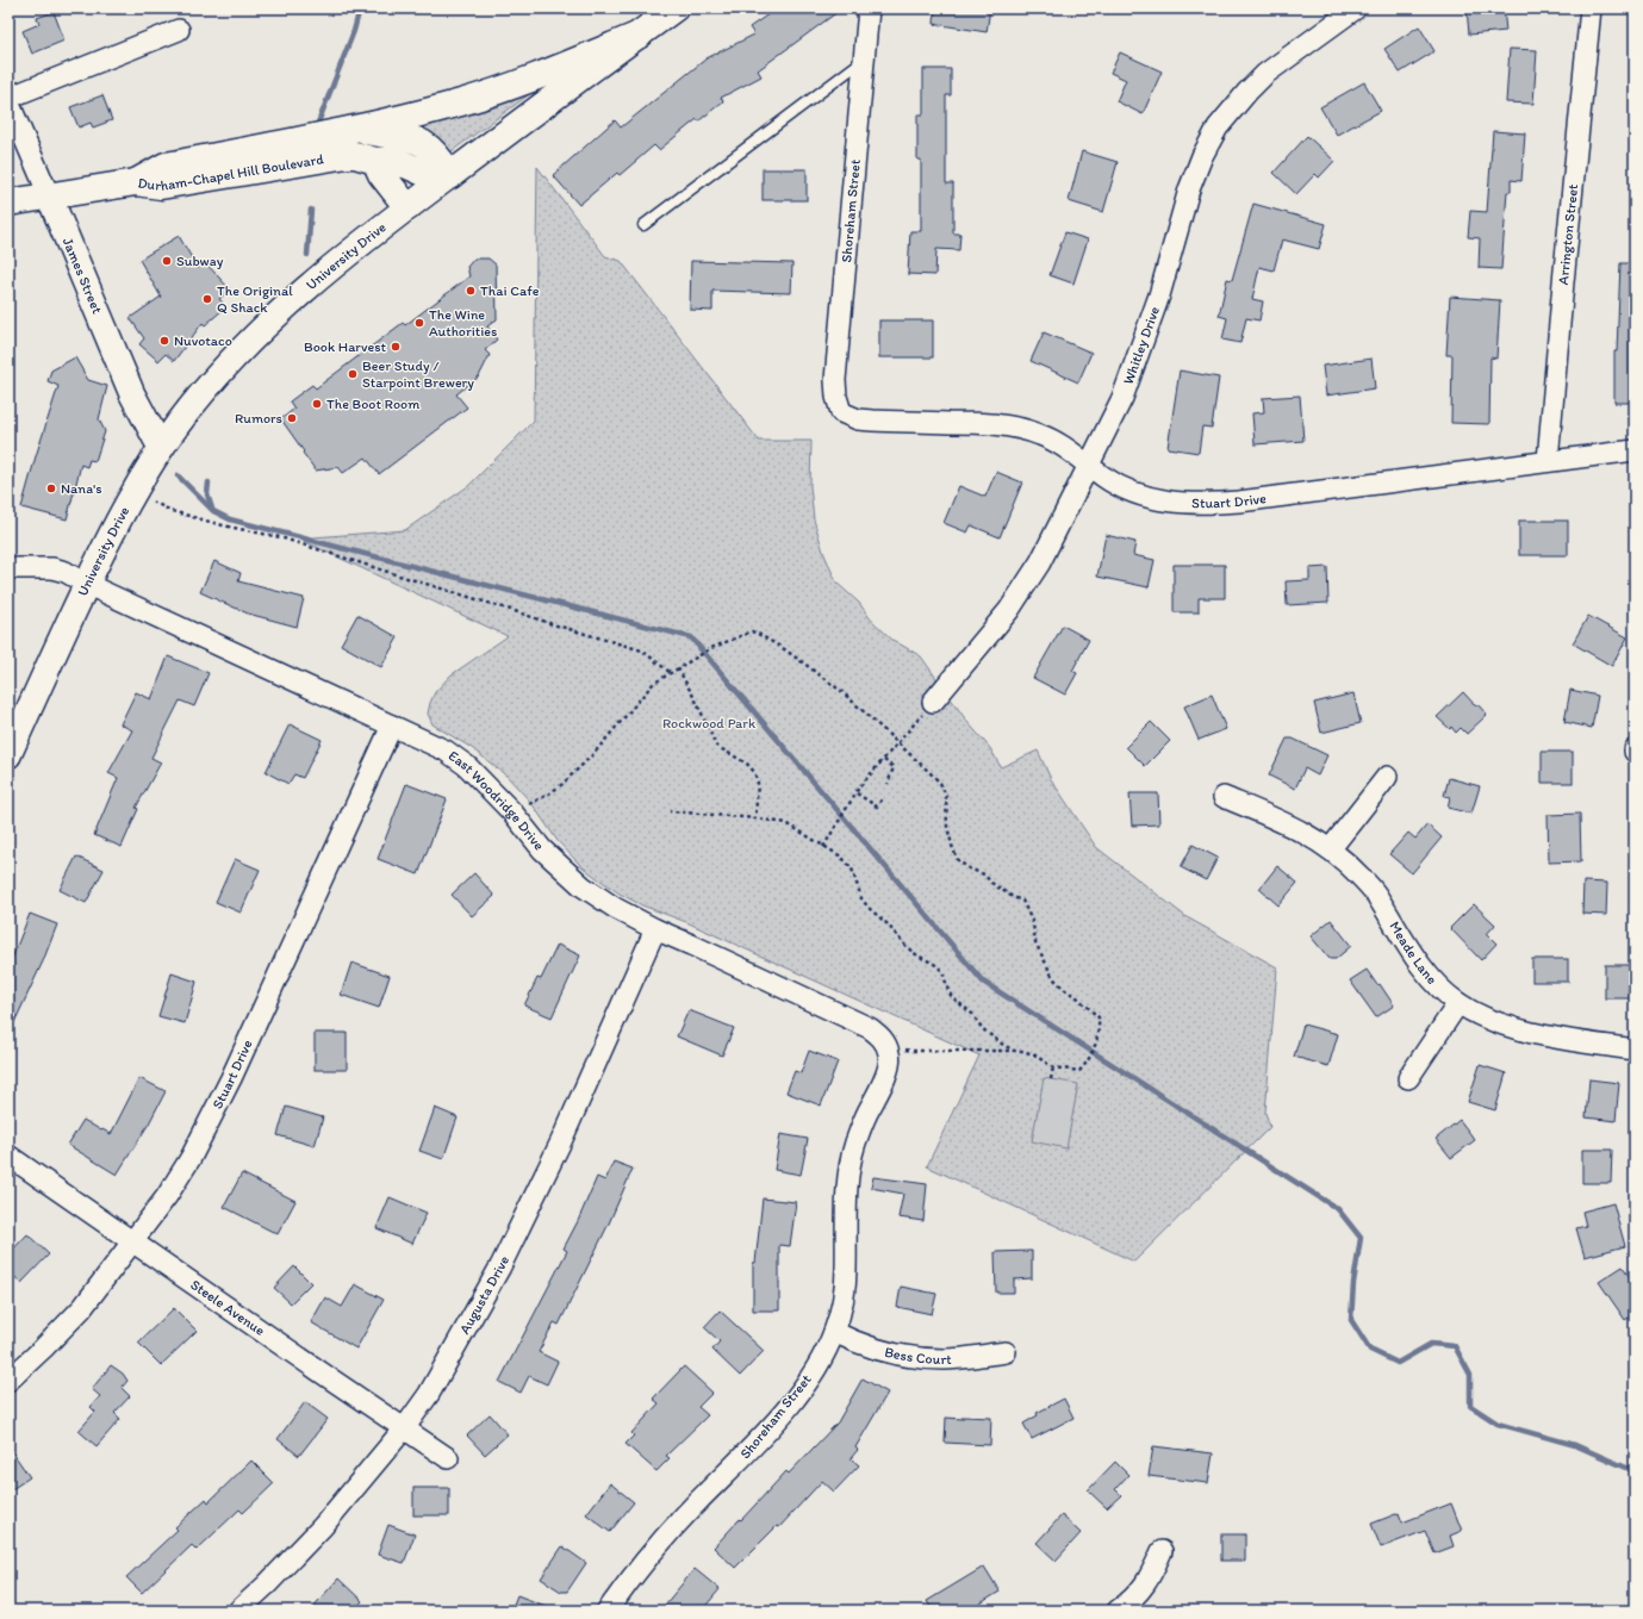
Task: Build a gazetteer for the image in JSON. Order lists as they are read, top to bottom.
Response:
{
  "streets": {
    "main road": ["Durham-Chapel Hill Boulevard", "University Drive"],
    "street": [
      "Shoreham Street",
      "Arrington Street",
      "James Street",
      "Whitley Drive",
      "Stuart Drive",
      "East Woodridge Drive",
      "Meade Lane",
      "Augusta Drive",
      "Steele Avenue",
      "Bess Court"
    ]
  },
  "crossings": [
    ["Durham-Chapel Hill Boulevard", "University Drive"],
    ["Durham-Chapel Hill Boulevard", "James Street"],
    ["Shoreham Street", "Stuart Drive"],
    ["Shoreham Street", "East Woodridge Drive"],
    ["Shoreham Street", "Bess Court"],
    ["Arrington Street", "Stuart Drive"],
    ["University Drive", "James Street"],
    ["University Drive", "East Woodridge Drive"],
    ["Whitley Drive", "Stuart Drive"],
    ["Stuart Drive", "East Woodridge Drive"],
    ["Stuart Drive", "Steele Avenue"],
    ["East Woodridge Drive", "Augusta Drive"],
    ["Augusta Drive", "Steele Avenue"]
  ],
  "parks": ["Rockwood Park"],
  "places": [
    "Subway",
    "Thai Cafe",
    "The Original Q Shack",
    "The Wine Authorities",
    "Nuvotaco",
    "Book Harvest",
    "Beer Study / Starpoint Brewery",
    "The Boot Room",
    "Rumors",
    "Nana's"
  ]
}
